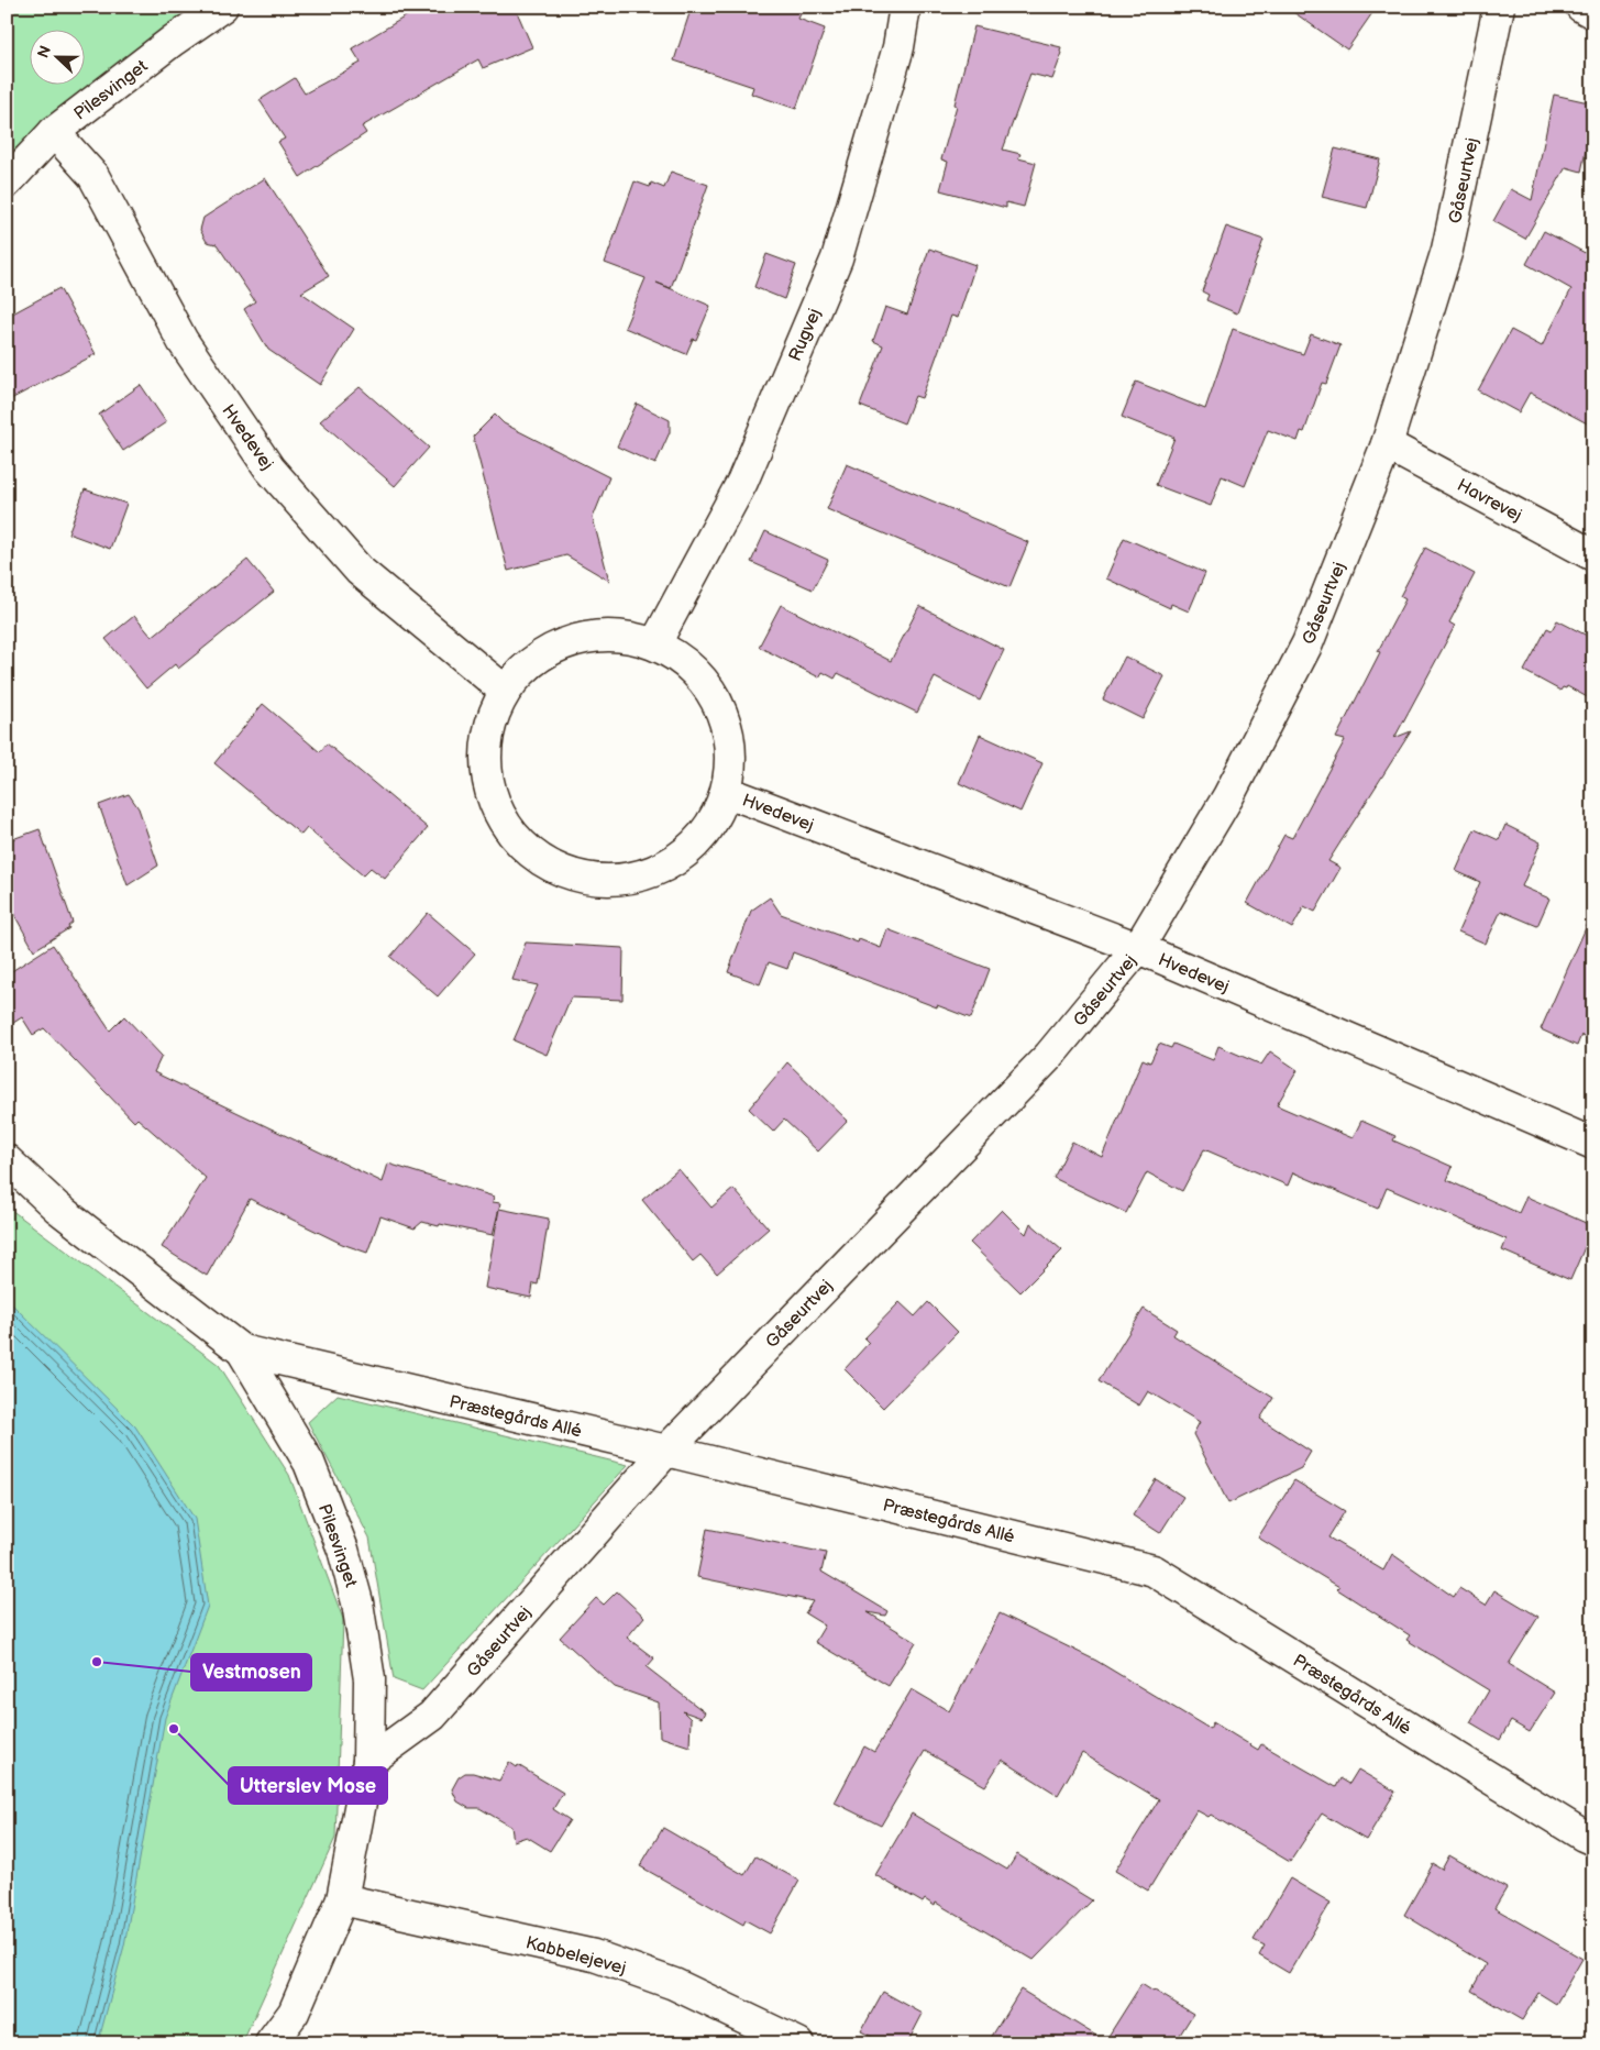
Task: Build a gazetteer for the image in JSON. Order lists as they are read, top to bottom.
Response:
{
  "streets": {
    "street": [
      "Pilesvinget",
      "Gåseurtvej",
      "Rugvej",
      "Hvedevej",
      "Havrevej",
      "Præstegårds Allé",
      "Kabbelejevej"
    ]
  },
  "crossings": [
    ["Pilesvinget", "Gåseurtvej"],
    ["Pilesvinget", "Hvedevej"],
    ["Pilesvinget", "Præstegårds Allé"],
    ["Pilesvinget", "Kabbelejevej"],
    ["Gåseurtvej", "Hvedevej"],
    ["Gåseurtvej", "Havrevej"],
    ["Gåseurtvej", "Præstegårds Allé"]
  ],
  "places": ["Vestmosen", "Utterslev Mose"],
  "north": "left"
}
